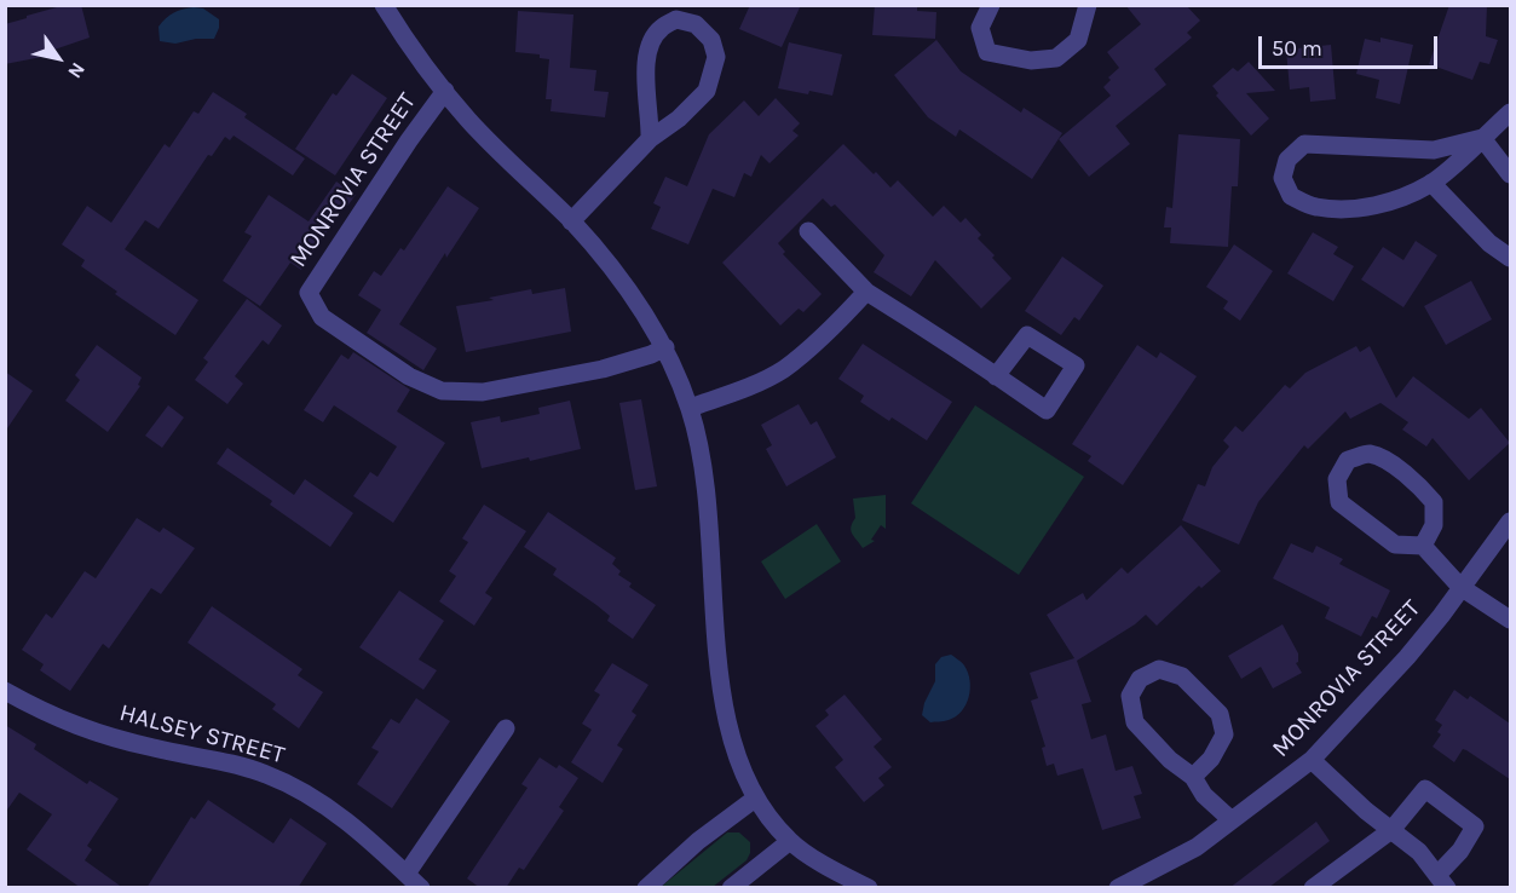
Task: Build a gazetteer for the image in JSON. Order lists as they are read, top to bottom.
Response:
{
  "streets": {
    "street": ["MONROVIA STREET", "HALSEY STREET"]
  },
  "scale_bar": "50 m",
  "north": "bottom right"
}
